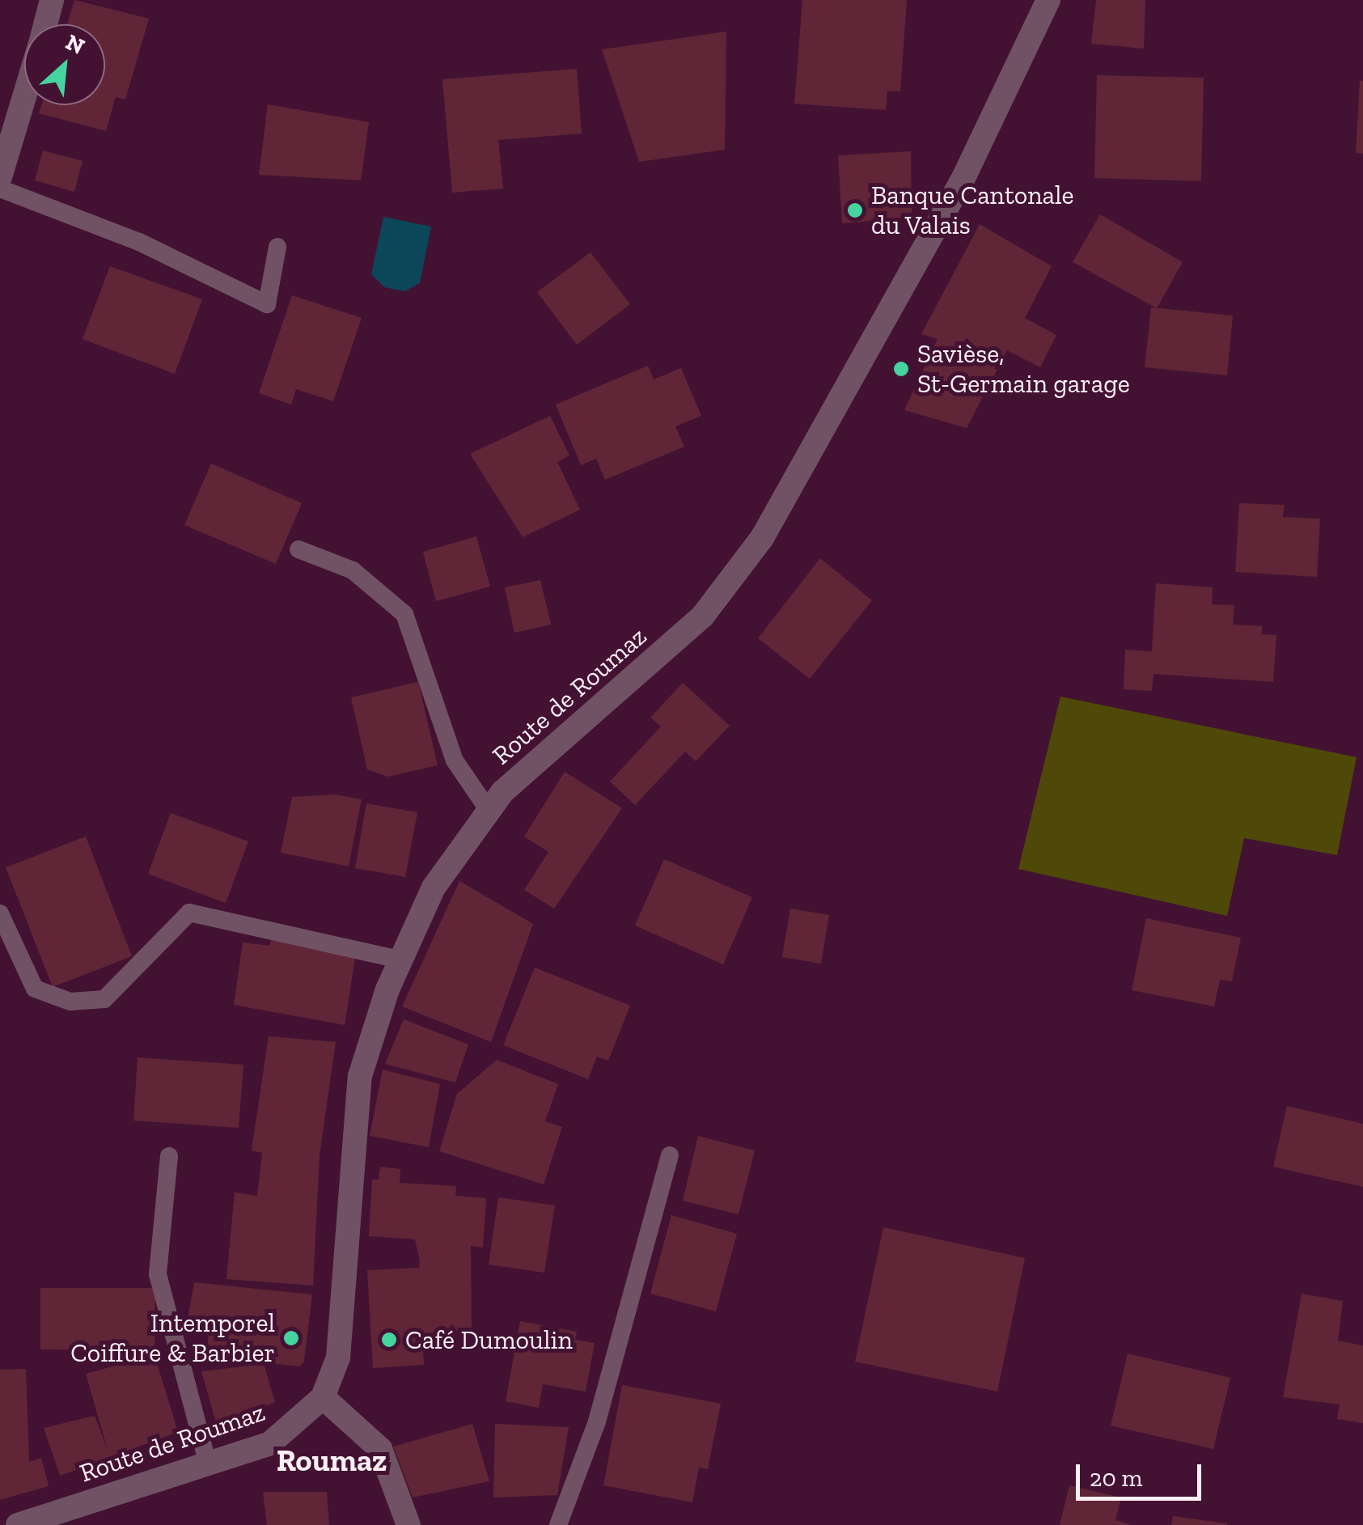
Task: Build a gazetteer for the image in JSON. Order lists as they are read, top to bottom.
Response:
{
  "streets": {
    "street": ["Route de Roumaz"]
  },
  "districts": ["Roumaz"],
  "places": [
    "Banque Cantonale du Valais",
    "Savièse, St-Germain garage",
    "Intemporel Coiffure & Barbier",
    "Café Dumoulin"
  ],
  "scale_bar": "20 m",
  "north": "top right"
}
